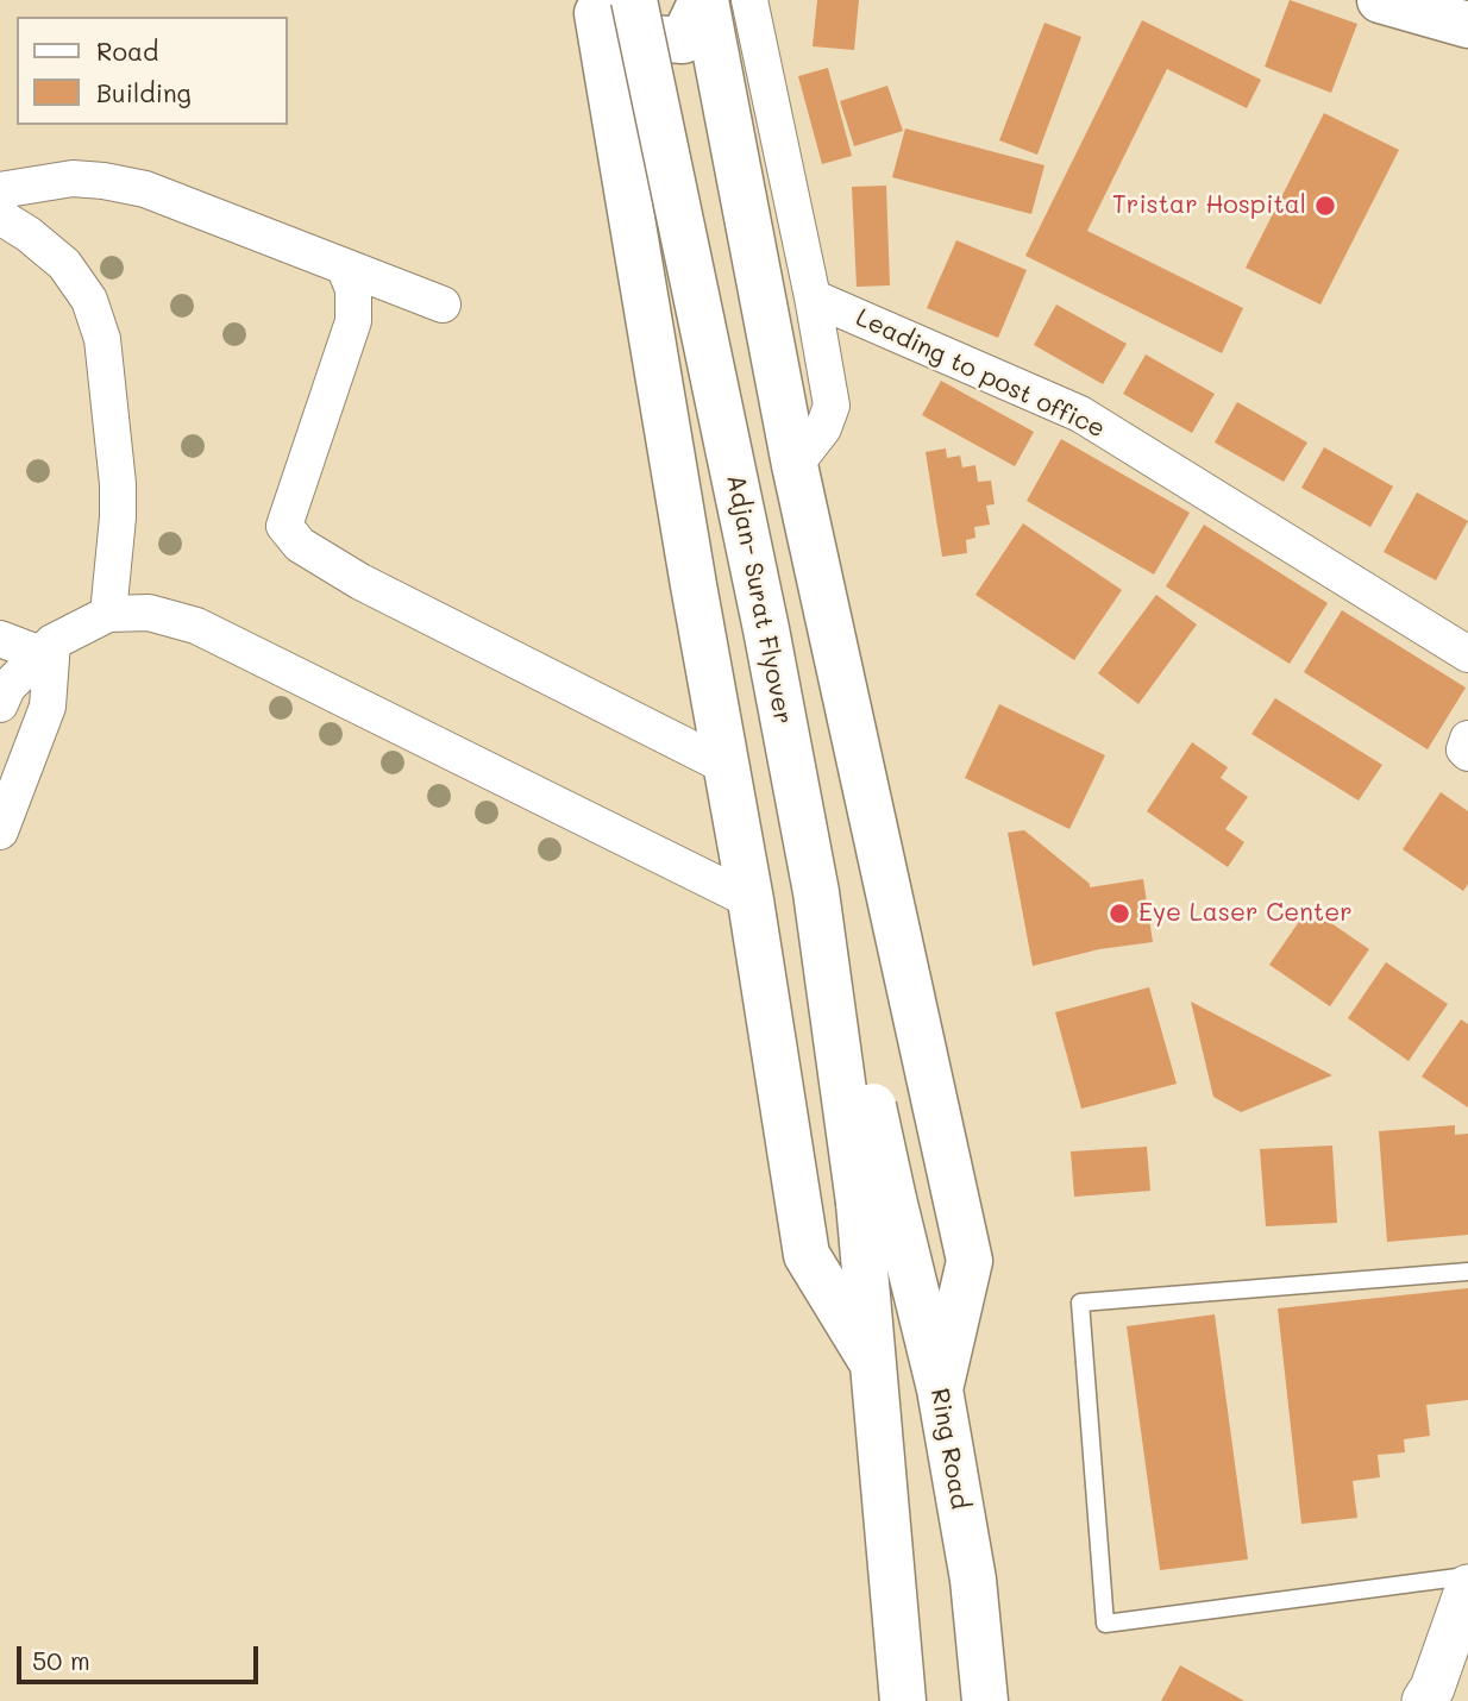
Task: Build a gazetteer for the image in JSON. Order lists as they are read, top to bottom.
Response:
{
  "streets": {
    "main road": ["Adjan- Surat Flyover", "Ring Road"],
    "street": ["Leading to post office"]
  },
  "crossings": [
    ["Adjan- Surat Flyover", "Ring Road"]
  ],
  "places": ["Tristar Hospital", "Eye Laser Center"],
  "legend": ["Road", "Building"],
  "scale_bar": "50 m"
}
